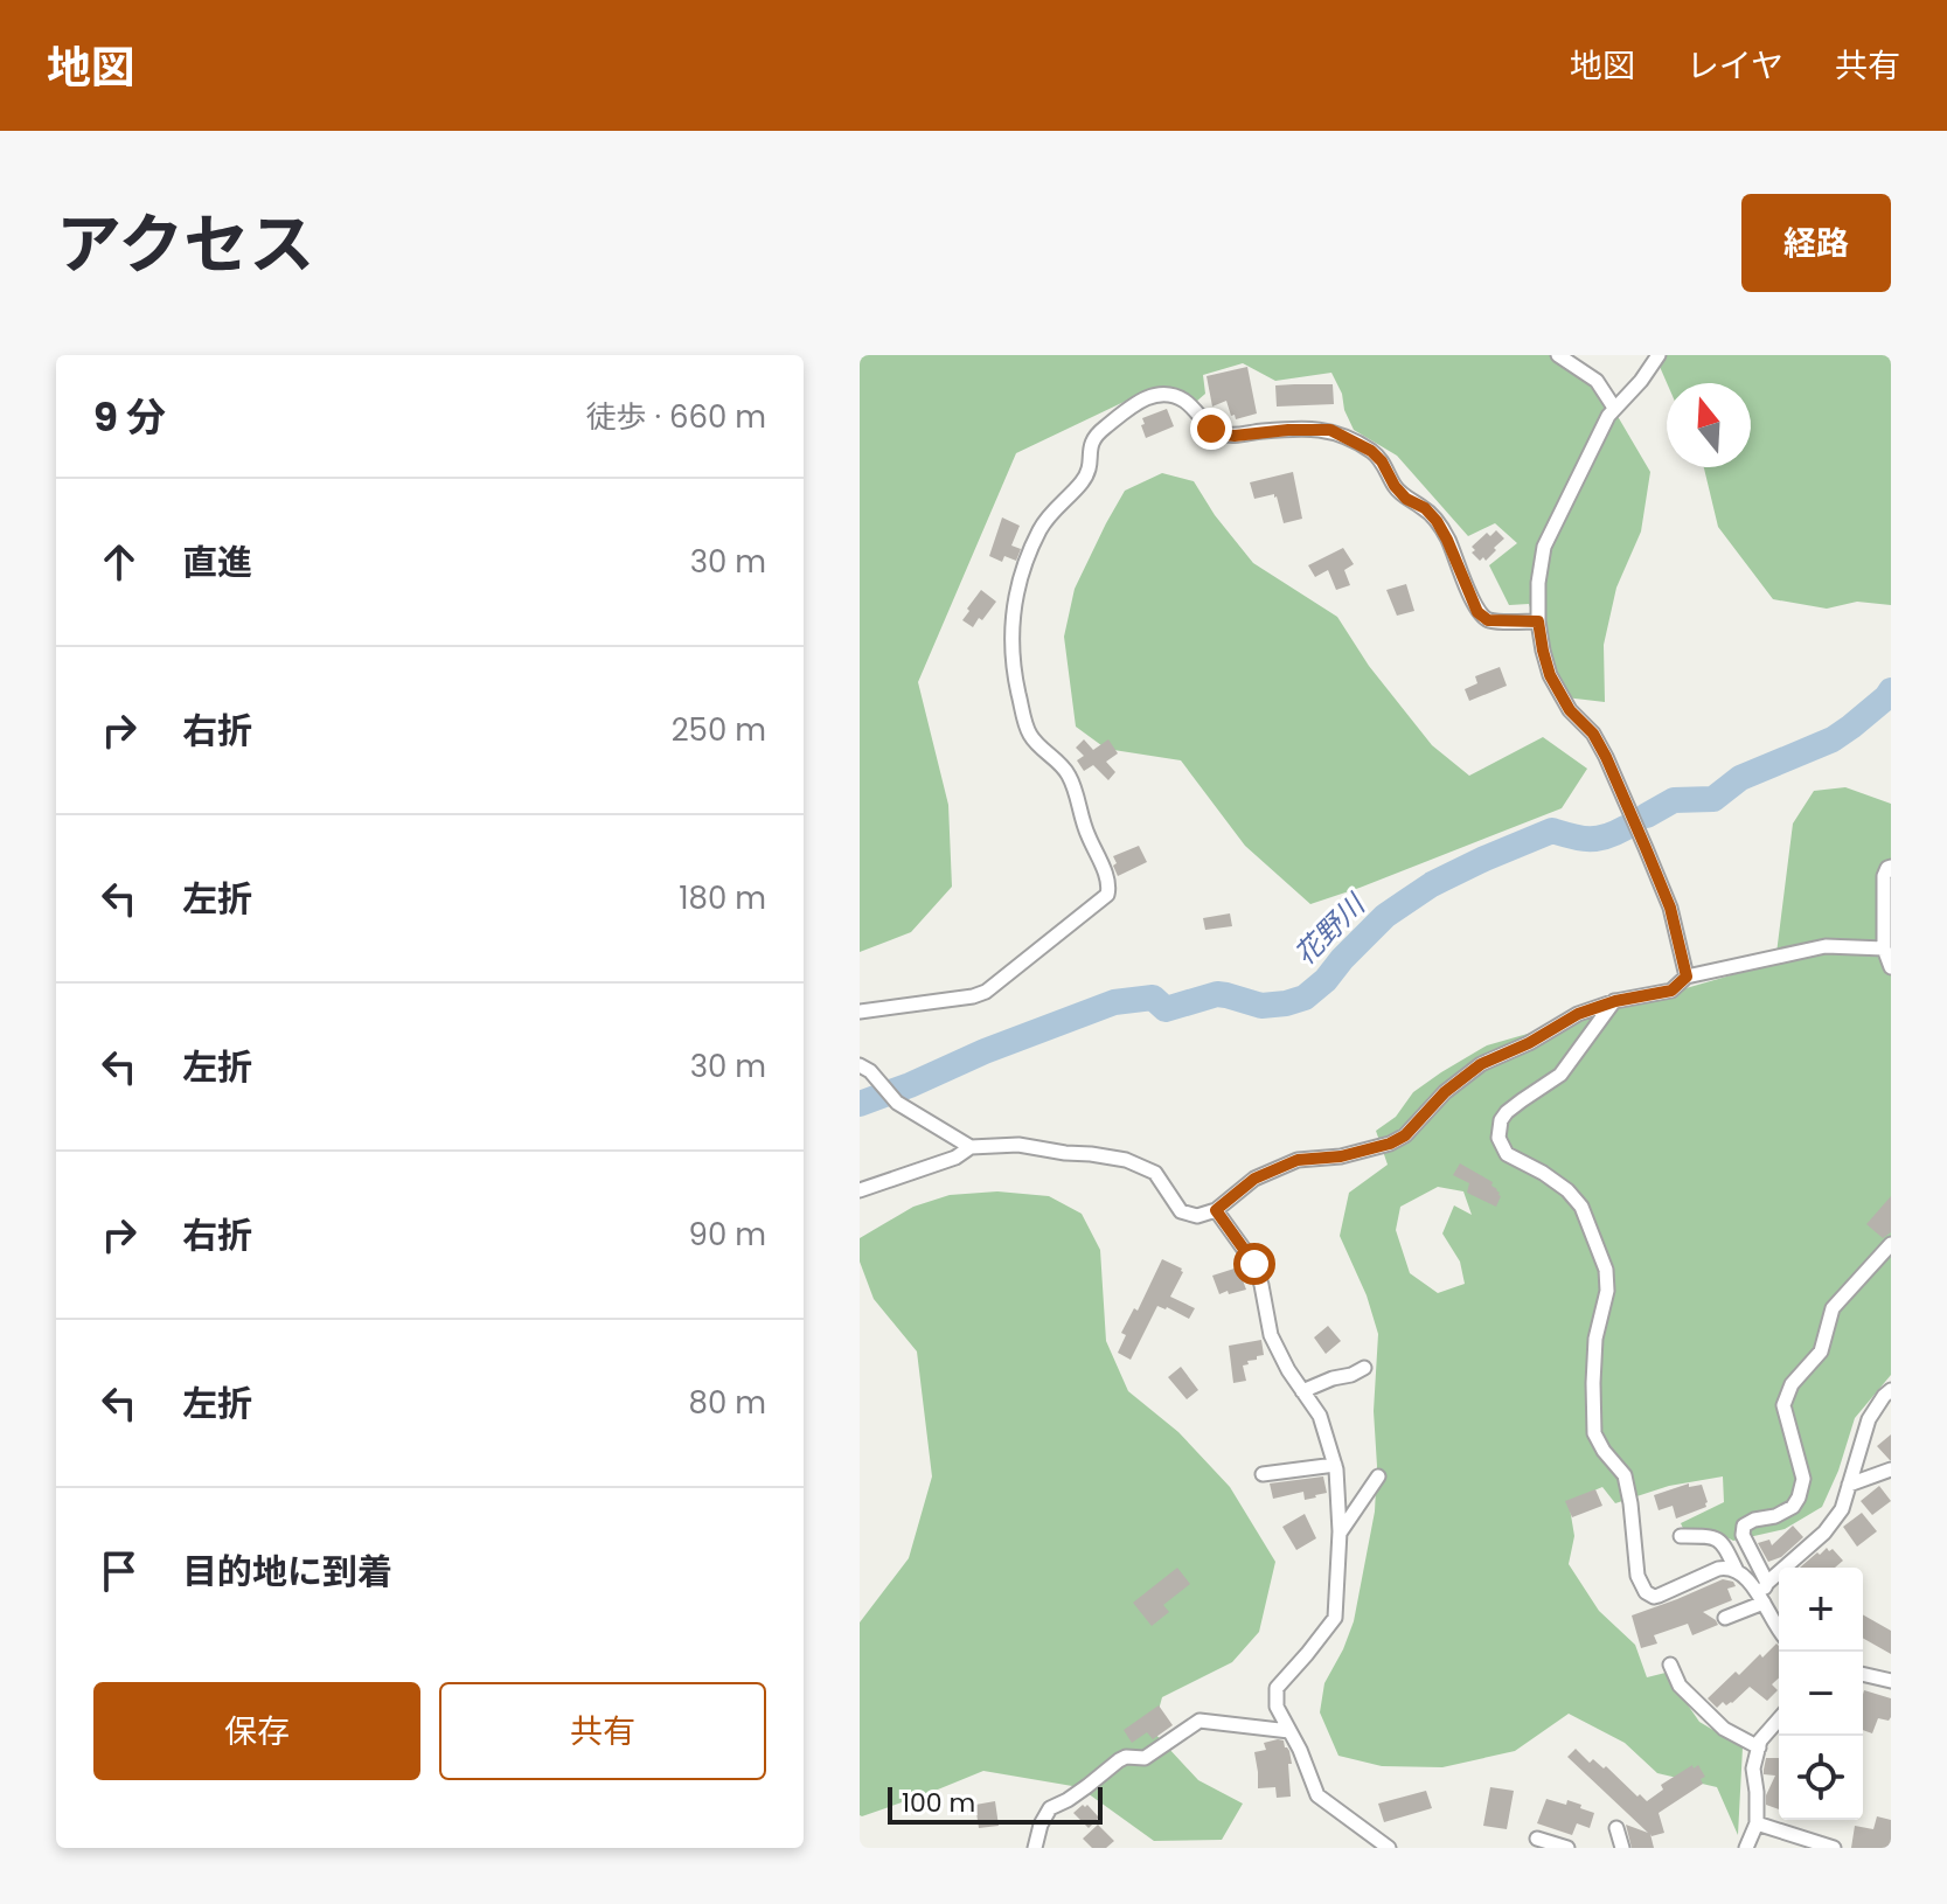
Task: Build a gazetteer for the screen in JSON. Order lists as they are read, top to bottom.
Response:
{
  "water": ["花野川"],
  "scale_bar": "100 m",
  "north": "top",
  "page": {
    "header": "地図",
    "nav": ["地図", "レイヤ", "共有"],
    "title": "アクセス",
    "buttons": [
      "経路",
      ["保存", "共有"]
    ],
    "heading": ["9 分", "徒歩 · 660 m"],
    "list": [
      ["直進", "30 m"],
      ["右折", "250 m"],
      ["左折", "180 m"],
      ["左折", "30 m"],
      ["右折", "90 m"],
      ["左折", "80 m"],
      "目的地に到着"
    ],
    "map_buttons": ["+", "−"],
    "scale": "100 m"
  }
}
